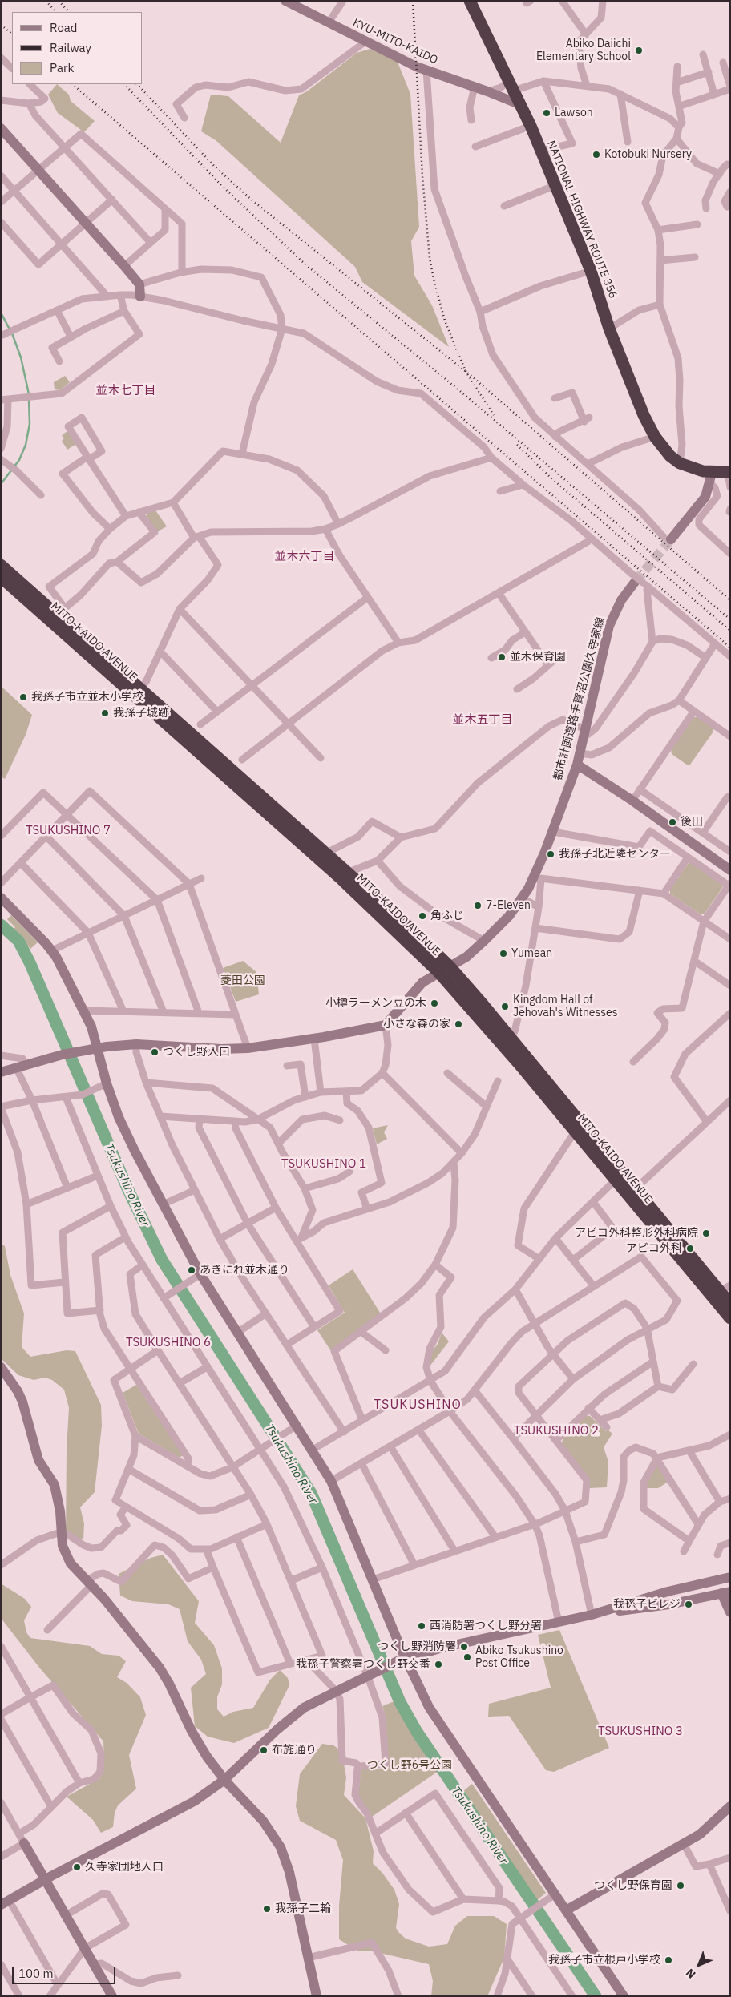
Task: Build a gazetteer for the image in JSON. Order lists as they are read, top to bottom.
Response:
{
  "streets": {
    "highway": ["NATIONAL HIGHWAY ROUTE 356", "MITO-KAIDO AVENUE"],
    "street": ["KYU-MITO-KAIDO", "都市計画道路手賀沼公園久寺家線"]
  },
  "crossings": [
    ["KYU-MITO-KAIDO", "NATIONAL HIGHWAY ROUTE 356"],
    ["MITO-KAIDO AVENUE", "都市計画道路手賀沼公園久寺家線"]
  ],
  "districts": [
    "並木七丁目",
    "並木六丁目",
    "並木五丁目",
    "TSUKUSHINO 7",
    "TSUKUSHINO 1",
    "TSUKUSHINO 6",
    "TSUKUSHINO",
    "TSUKUSHINO 2",
    "TSUKUSHINO 3"
  ],
  "water": ["Tsukushino River"],
  "parks": ["菱田公園", "つくし野6号公園"],
  "places": [
    "Abiko Daiichi Elementary School",
    "Lawson",
    "Kotobuki Nursery",
    "並木保育園",
    "我孫子市立並木小学校",
    "我孫子城跡",
    "後田",
    "我孫子北近隣センター",
    "7-Eleven",
    "角ふじ",
    "Yumean",
    "小樽ラーメン豆の木",
    "Kingdom Hall of Jehovah's Witnesses",
    "小さな森の家",
    "つくし野入口",
    "アビコ外科整形外科病院",
    "アビコ外科",
    "あきにれ並木通り",
    "我孫子ビレジ",
    "西消防署つくし野分署",
    "つくし野消防署",
    "Abiko Tsukushino Post Office",
    "我孫子警察署つくし野交番",
    "布施通り",
    "久寺家団地入口",
    "つくし野保育園",
    "我孫子二輪",
    "我孫子市立根戸小学校"
  ],
  "legend": ["Road", "Railway", "Park"],
  "scale_bar": "100 m",
  "north": "bottom left"
}
